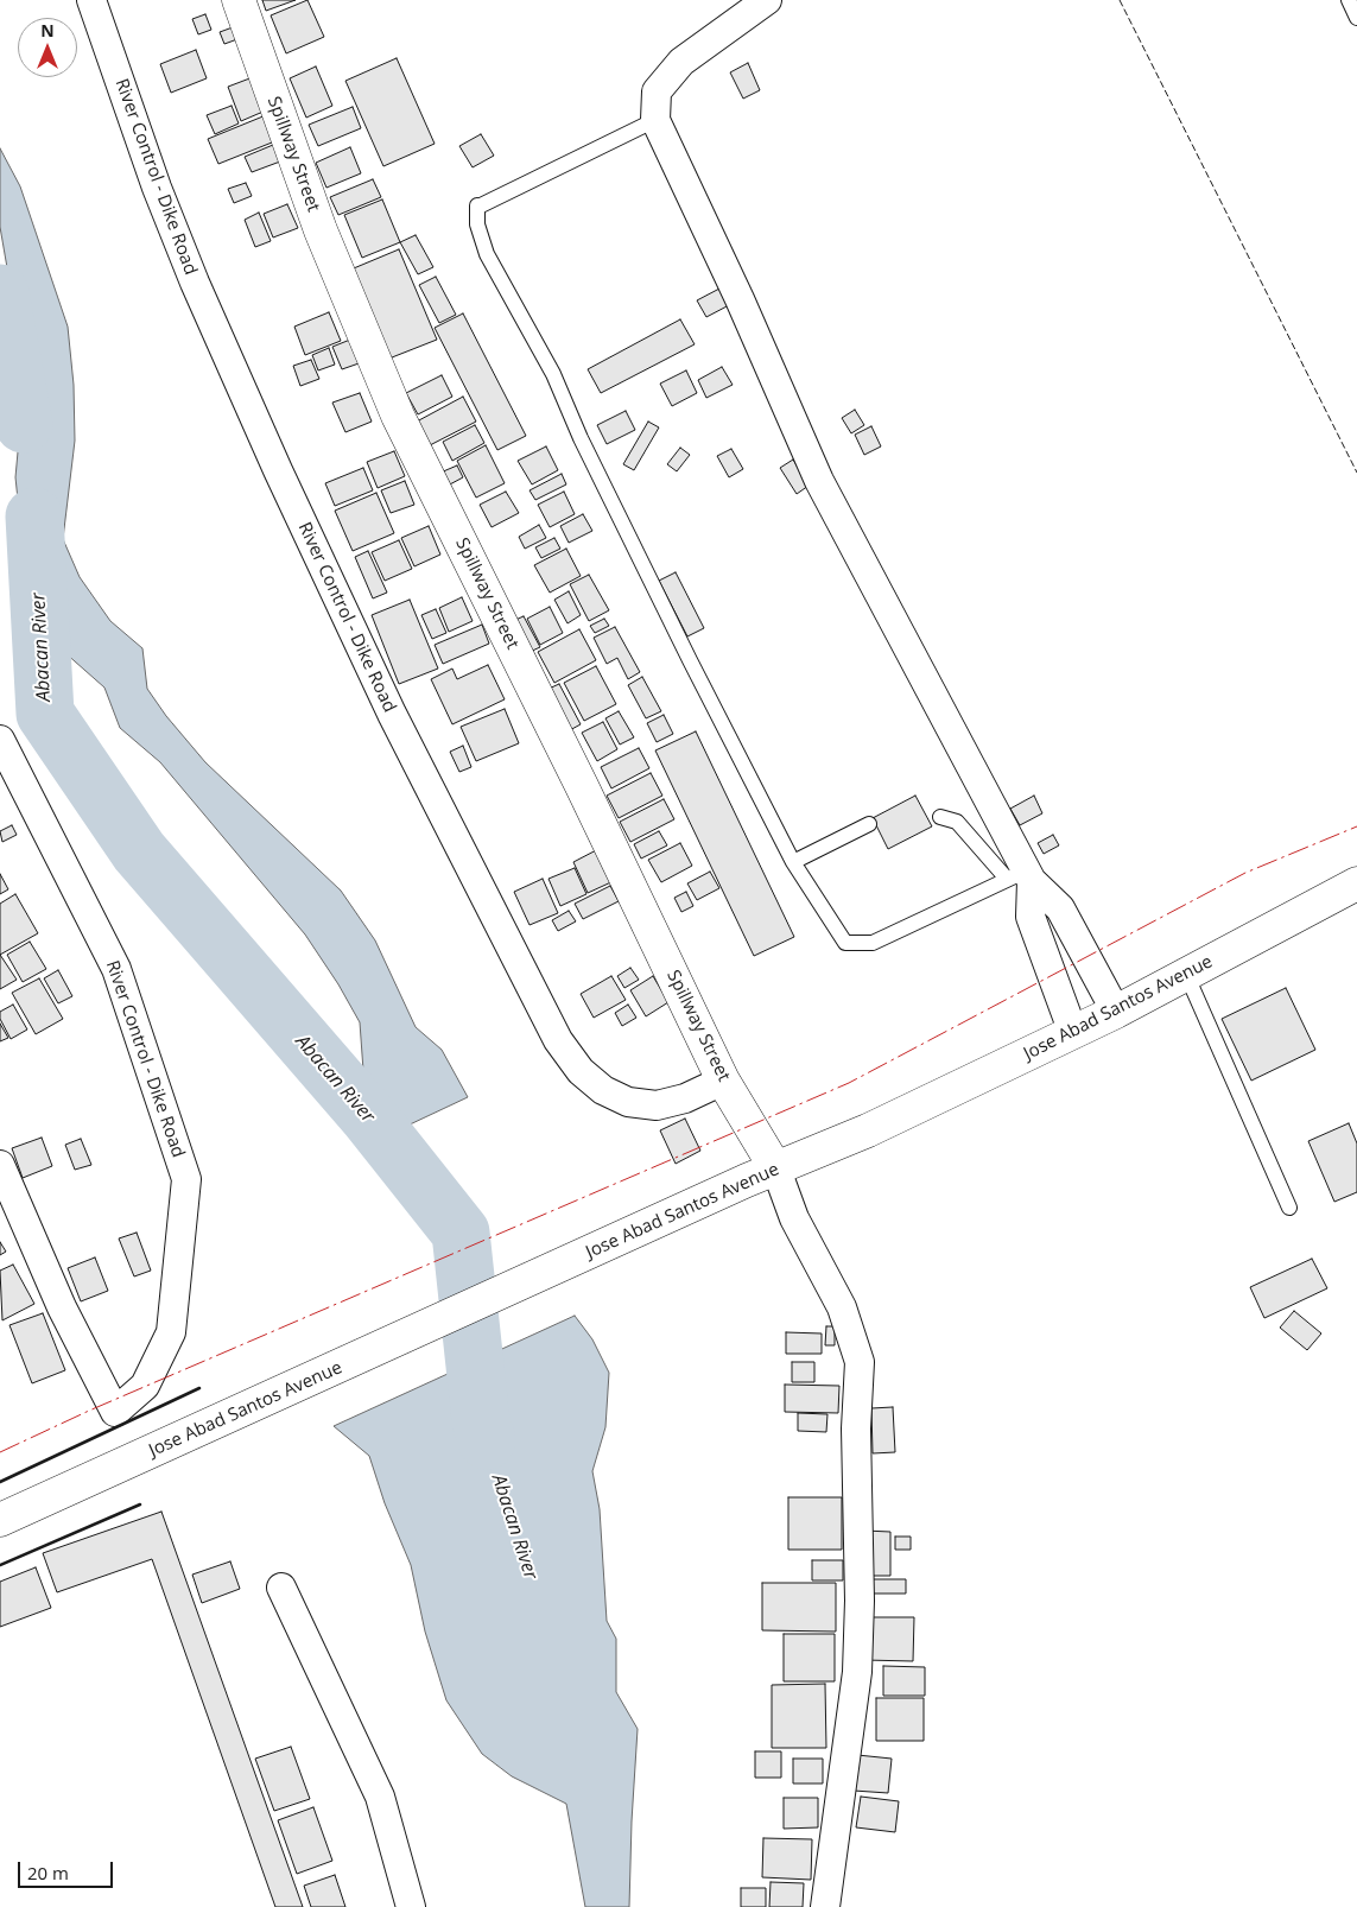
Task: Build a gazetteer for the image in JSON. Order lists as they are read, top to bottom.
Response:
{
  "streets": {
    "main road": ["Spillway Street", "Jose Abad Santos Avenue"],
    "street": ["River Control - Dike Road"]
  },
  "crossings": [
    ["Spillway Street", "River Control - Dike Road"],
    ["Spillway Street", "Jose Abad Santos Avenue"]
  ],
  "water": ["Abacan River"],
  "scale_bar": "20 m",
  "north": "top"
}
